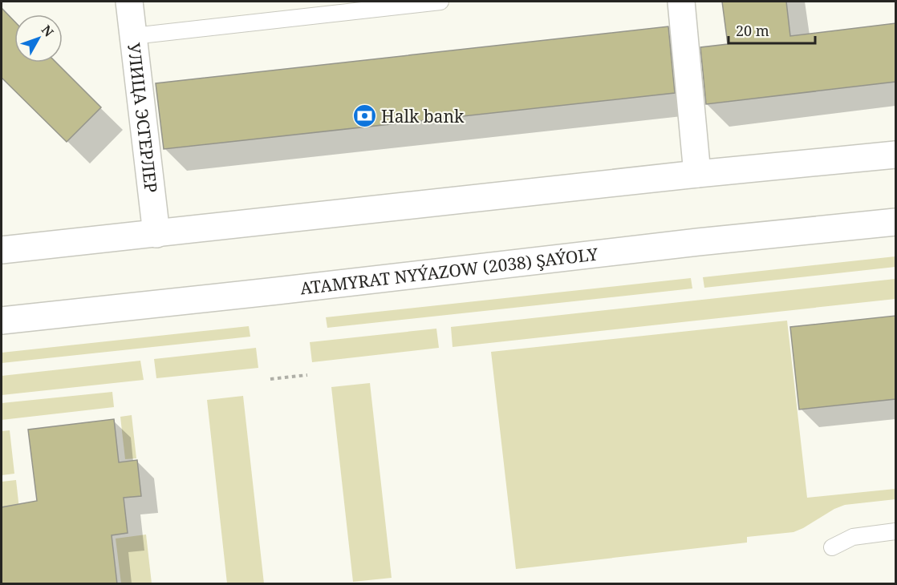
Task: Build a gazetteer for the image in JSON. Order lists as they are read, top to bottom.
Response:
{
  "streets": {
    "main road": ["УЛИЦА ЭСГЕРЛЕР", "ATAMYRAT NYÝAZOW (2038) ŞAÝOLY"]
  },
  "places": {
    "bank": ["Halk bank"]
  },
  "scale_bar": "20 m",
  "north": "top right"
}
